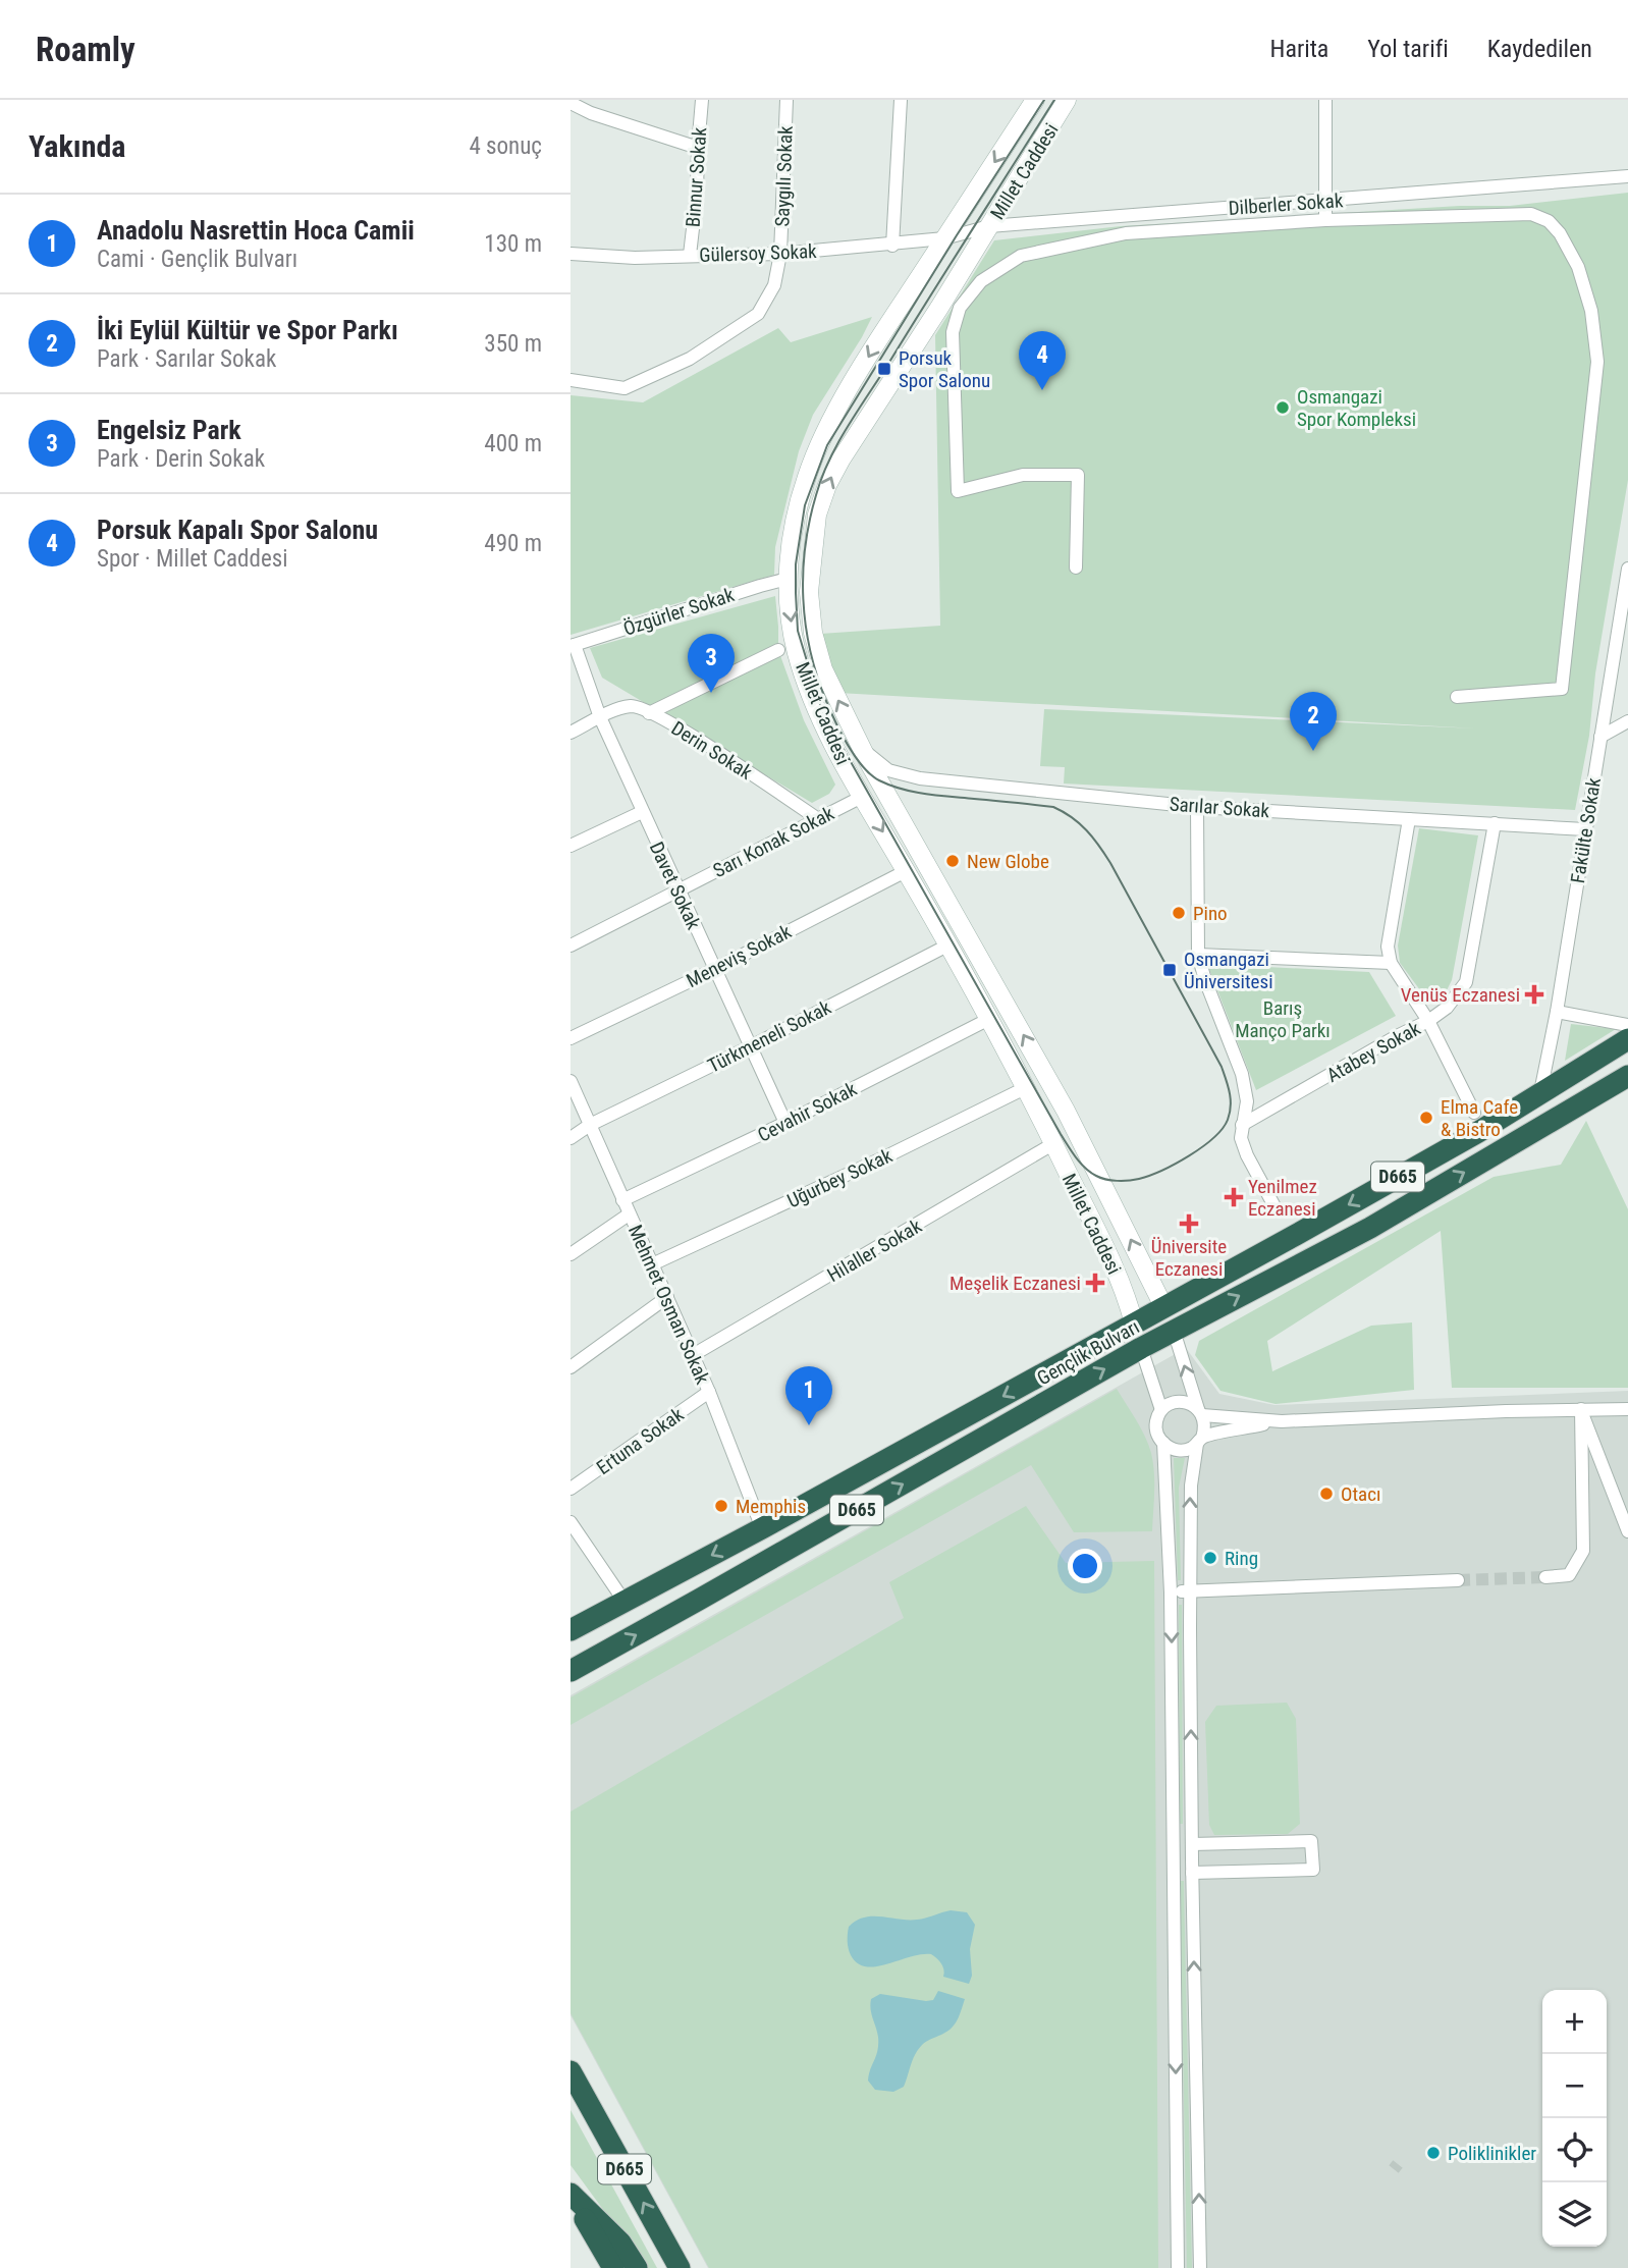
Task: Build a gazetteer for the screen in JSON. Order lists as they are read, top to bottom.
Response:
{
  "streets": {
    "highway": ["D665", "Gençlik Bulvarı"],
    "main road": ["Millet Caddesi"],
    "street": [
      "Saygılı Sokak",
      "Binnur Sokak",
      "Dilberler Sokak",
      "Gülersoy Sokak",
      "Özgürler Sokak",
      "Derin Sokak",
      "Sarılar Sokak",
      "Fakülte Sokak",
      "Sarı Konak Sokak",
      "Davet Sokak",
      "Meneviş Sokak",
      "Türkmeneli Sokak",
      "Atabey Sokak",
      "Cevahir Sokak",
      "Uğurbey Sokak",
      "Hilaller Sokak",
      "Mehmet Osman Sokak",
      "Ertuna Sokak"
    ]
  },
  "crossings": [
    ["Millet Caddesi", "Dilberler Sokak"],
    ["Millet Caddesi", "Gülersoy Sokak"],
    ["Millet Caddesi", "Özgürler Sokak"],
    ["Millet Caddesi", "Sarılar Sokak"],
    ["Millet Caddesi", "Sarı Konak Sokak"],
    ["Millet Caddesi", "Meneviş Sokak"],
    ["Millet Caddesi", "Türkmeneli Sokak"],
    ["Millet Caddesi", "Cevahir Sokak"],
    ["Millet Caddesi", "Uğurbey Sokak"],
    ["Millet Caddesi", "Hilaller Sokak"],
    ["Millet Caddesi", "Gençlik Bulvarı"],
    ["Saygılı Sokak", "Gülersoy Sokak"],
    ["Binnur Sokak", "Gülersoy Sokak"],
    ["Dilberler Sokak", "Gülersoy Sokak"],
    ["Özgürler Sokak", "Davet Sokak"],
    ["Derin Sokak", "Sarı Konak Sokak"],
    ["Derin Sokak", "Davet Sokak"],
    ["Sarılar Sokak", "Fakülte Sokak"],
    ["Sarılar Sokak", "Atabey Sokak"],
    ["Fakülte Sokak", "Gençlik Bulvarı"],
    ["Sarı Konak Sokak", "Davet Sokak"],
    ["Davet Sokak", "Meneviş Sokak"],
    ["Davet Sokak", "Türkmeneli Sokak"],
    ["Davet Sokak", "Cevahir Sokak"],
    ["Türkmeneli Sokak", "Mehmet Osman Sokak"],
    ["Cevahir Sokak", "Mehmet Osman Sokak"],
    ["Uğurbey Sokak", "Mehmet Osman Sokak"],
    ["Hilaller Sokak", "Mehmet Osman Sokak"],
    ["Mehmet Osman Sokak", "Gençlik Bulvarı"],
    ["Mehmet Osman Sokak", "Ertuna Sokak"]
  ],
  "parks": ["Barış Manço Parkı"],
  "places": {
    "transit": ["Porsuk Spor Salonu", "Osmangazi Üniversitesi"],
    "other": [
      "Osmangazi Spor Kompleksi",
      "New Globe",
      "Pino",
      "Elma Cafe & Bistro",
      "Otacı",
      "Memphis",
      "Ring",
      "Poliklinikler"
    ],
    "health": [
      "Venüs Eczanesi",
      "Yenilmez Eczanesi",
      "Üniversite Eczanesi",
      "Meşelik Eczanesi"
    ]
  },
  "page": {
    "header": "Roamly",
    "nav": ["Harita", "Yol tarifi", "Kaydedilen"],
    "heading": ["Yakında", "4 sonuç"],
    "list": [
      {
        "mark": "1",
        "name": "Anadolu Nasrettin Hoca Camii",
        "note": "Cami · Gençlik Bulvarı",
        "value": "130 m"
      },
      {
        "mark": "2",
        "name": "İki Eylül Kültür ve Spor Parkı",
        "note": "Park · Sarılar Sokak",
        "value": "350 m"
      },
      {
        "mark": "3",
        "name": "Engelsiz Park",
        "note": "Park · Derin Sokak",
        "value": "400 m"
      },
      {
        "mark": "4",
        "name": "Porsuk Kapalı Spor Salonu",
        "note": "Spor · Millet Caddesi",
        "value": "490 m"
      }
    ],
    "pins": [
      "4",
      "3",
      "2",
      "1"
    ],
    "map_buttons": ["+", "−"]
  }
}
